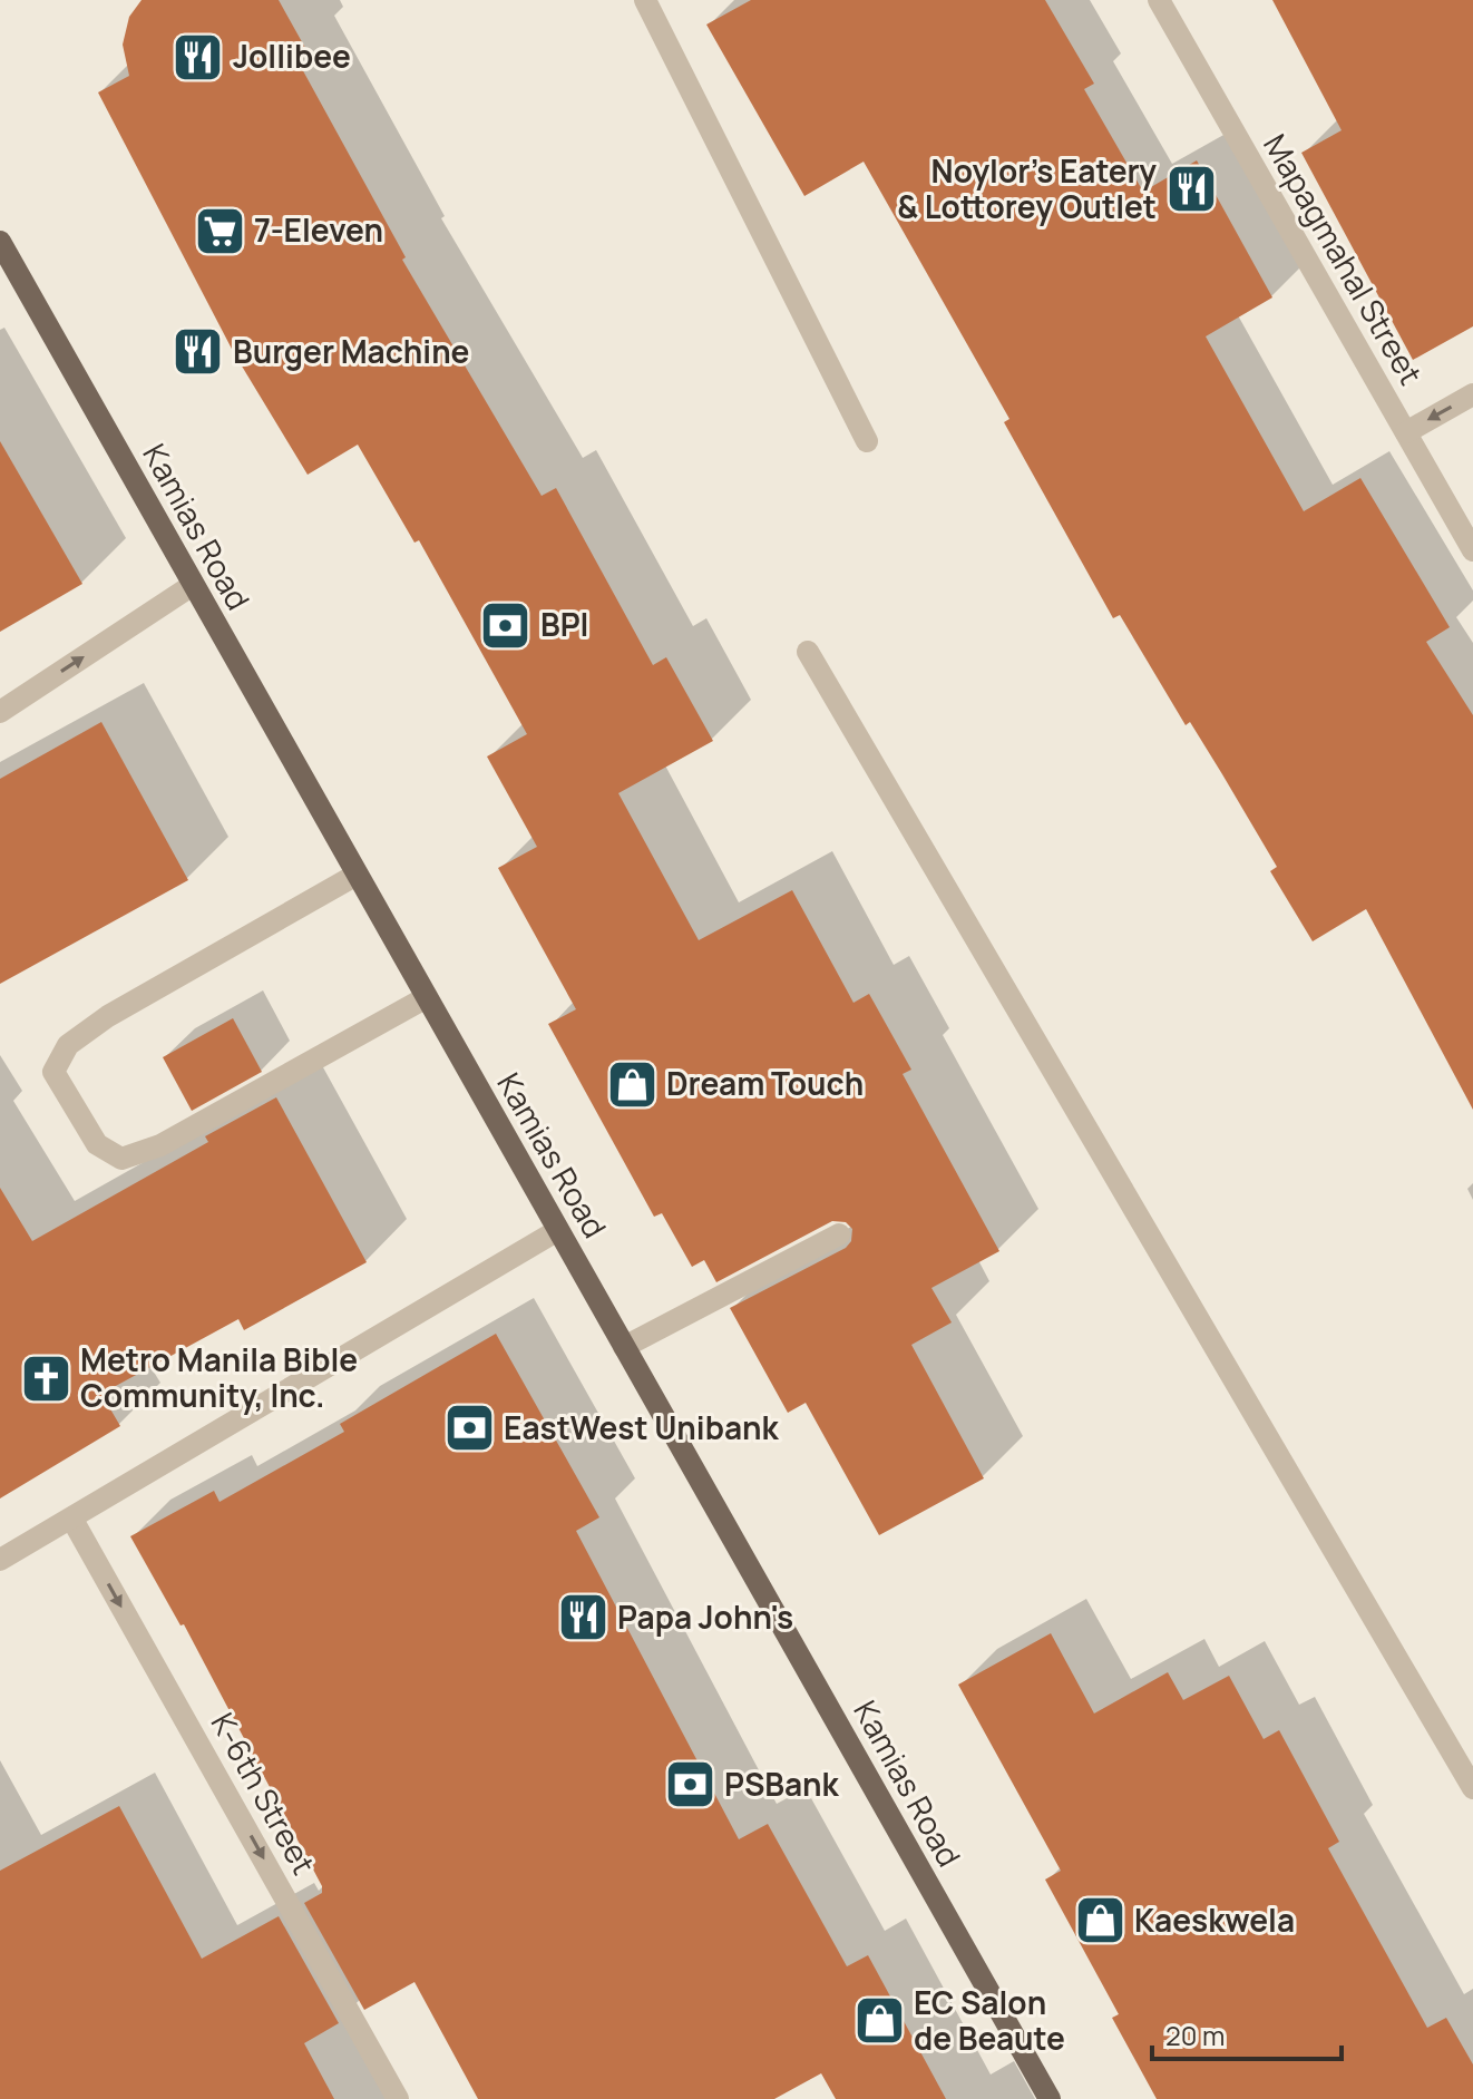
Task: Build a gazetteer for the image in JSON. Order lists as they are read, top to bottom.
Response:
{
  "streets": {
    "main road": ["Kamias Road"],
    "street": ["Mapagmahal Street", "K-6th Street"]
  },
  "one_way": ["K-6th Street"],
  "places": {
    "restaurant": [
      "Jollibee",
      "Noylor's Eatery & Lottorey Outlet",
      "Burger Machine",
      "Papa John's"
    ],
    "supermarket": ["7-Eleven"],
    "bank": ["BPI", "EastWest Unibank", "PSBank"],
    "shop": ["Dream Touch", "Kaeskwela", "EC Salon de Beaute"],
    "church": ["Metro Manila Bible Community, Inc."]
  },
  "scale_bar": "20 m"
}
